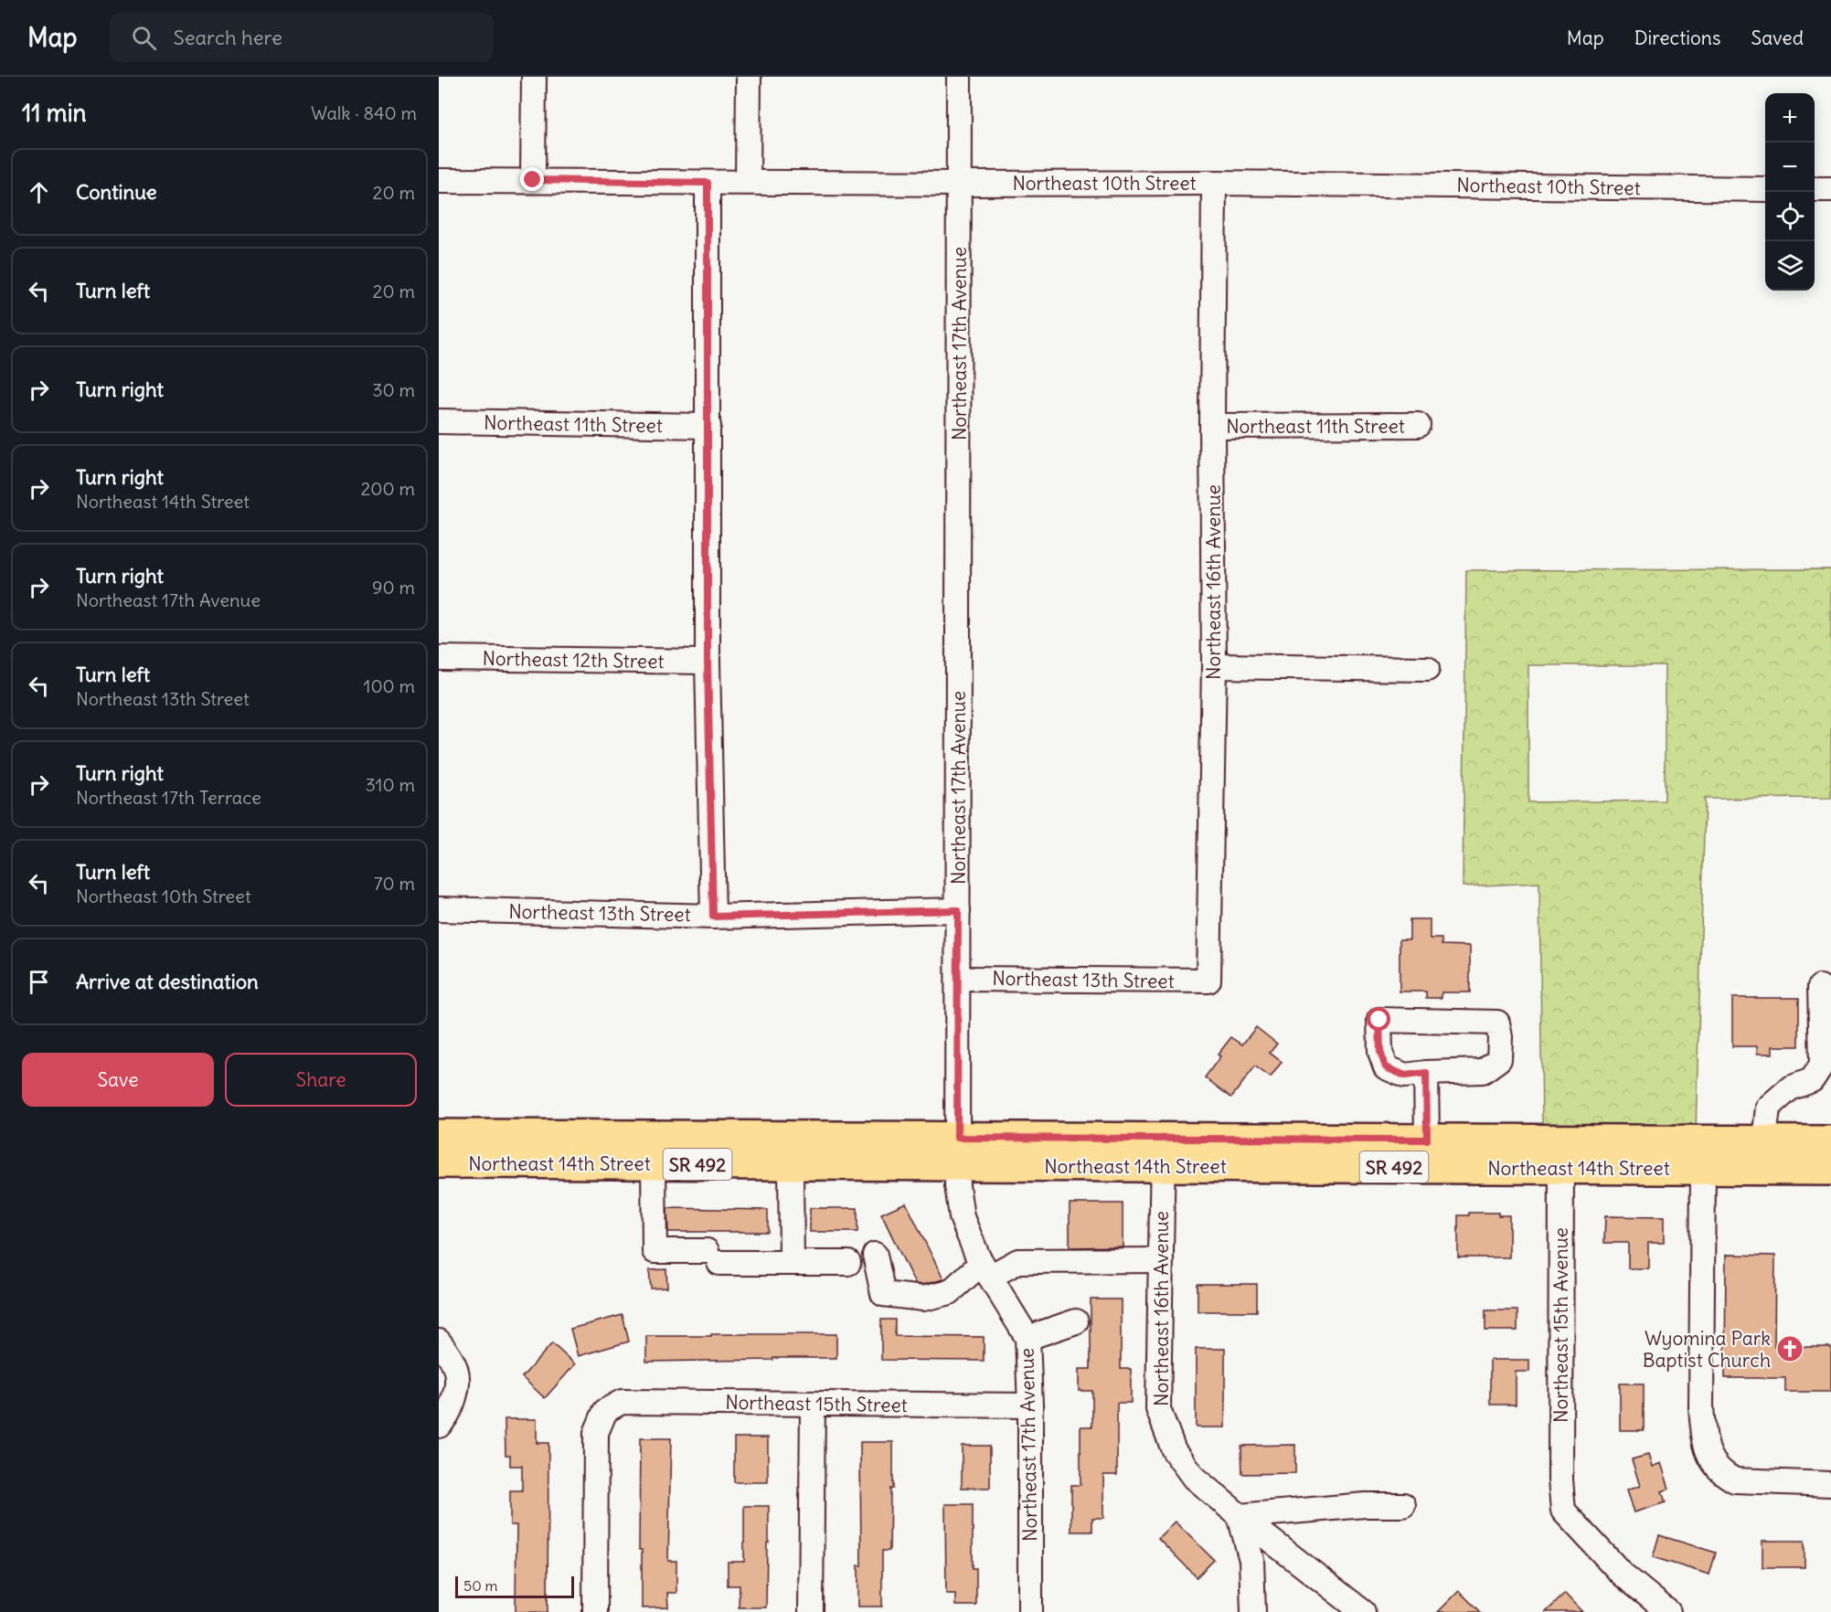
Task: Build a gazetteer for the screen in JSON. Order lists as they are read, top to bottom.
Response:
{
  "streets": {
    "main road": ["Northeast 14th Street", "SR 492"],
    "street": [
      "Northeast 10th Street",
      "Northeast 17th Avenue",
      "Northeast 11th Street",
      "Northeast 16th Avenue",
      "Northeast 12th Street",
      "Northeast 13th Street",
      "Northeast 15th Avenue",
      "Northeast 15th Street"
    ]
  },
  "crossings": [
    ["Northeast 10th Street", "Northeast 17th Avenue"],
    ["Northeast 10th Street", "Northeast 16th Avenue"],
    ["Northeast 17th Avenue", "Northeast 13th Street"],
    ["Northeast 17th Avenue", "Northeast 14th Street"],
    ["Northeast 17th Avenue", "Northeast 15th Street"],
    ["Northeast 11th Street", "Northeast 16th Avenue"],
    ["Northeast 16th Avenue", "Northeast 13th Street"],
    ["Northeast 16th Avenue", "Northeast 14th Street"],
    ["Northeast 14th Street", "Northeast 15th Avenue"]
  ],
  "places": {
    "church": ["Wyomina Park Baptist Church"]
  },
  "scale_bar": "50 m",
  "page": {
    "header": "Map",
    "search": "Search here",
    "nav": ["Map", "Directions", "Saved"],
    "heading": ["11 min", "Walk · 840 m"],
    "map_buttons": ["+", "−"],
    "list": [
      ["Continue", "20 m"],
      ["Turn left", "20 m"],
      ["Turn right", "30 m"],
      ["Turn right", "Northeast 14th Street", "200 m"],
      ["Turn right", "Northeast 17th Avenue", "90 m"],
      ["Turn left", "Northeast 13th Street", "100 m"],
      ["Turn right", "Northeast 17th Terrace", "310 m"],
      ["Turn left", "Northeast 10th Street", "70 m"],
      "Arrive at destination"
    ],
    "buttons": ["Save", "Share"],
    "scale": "50 m"
  }
}
